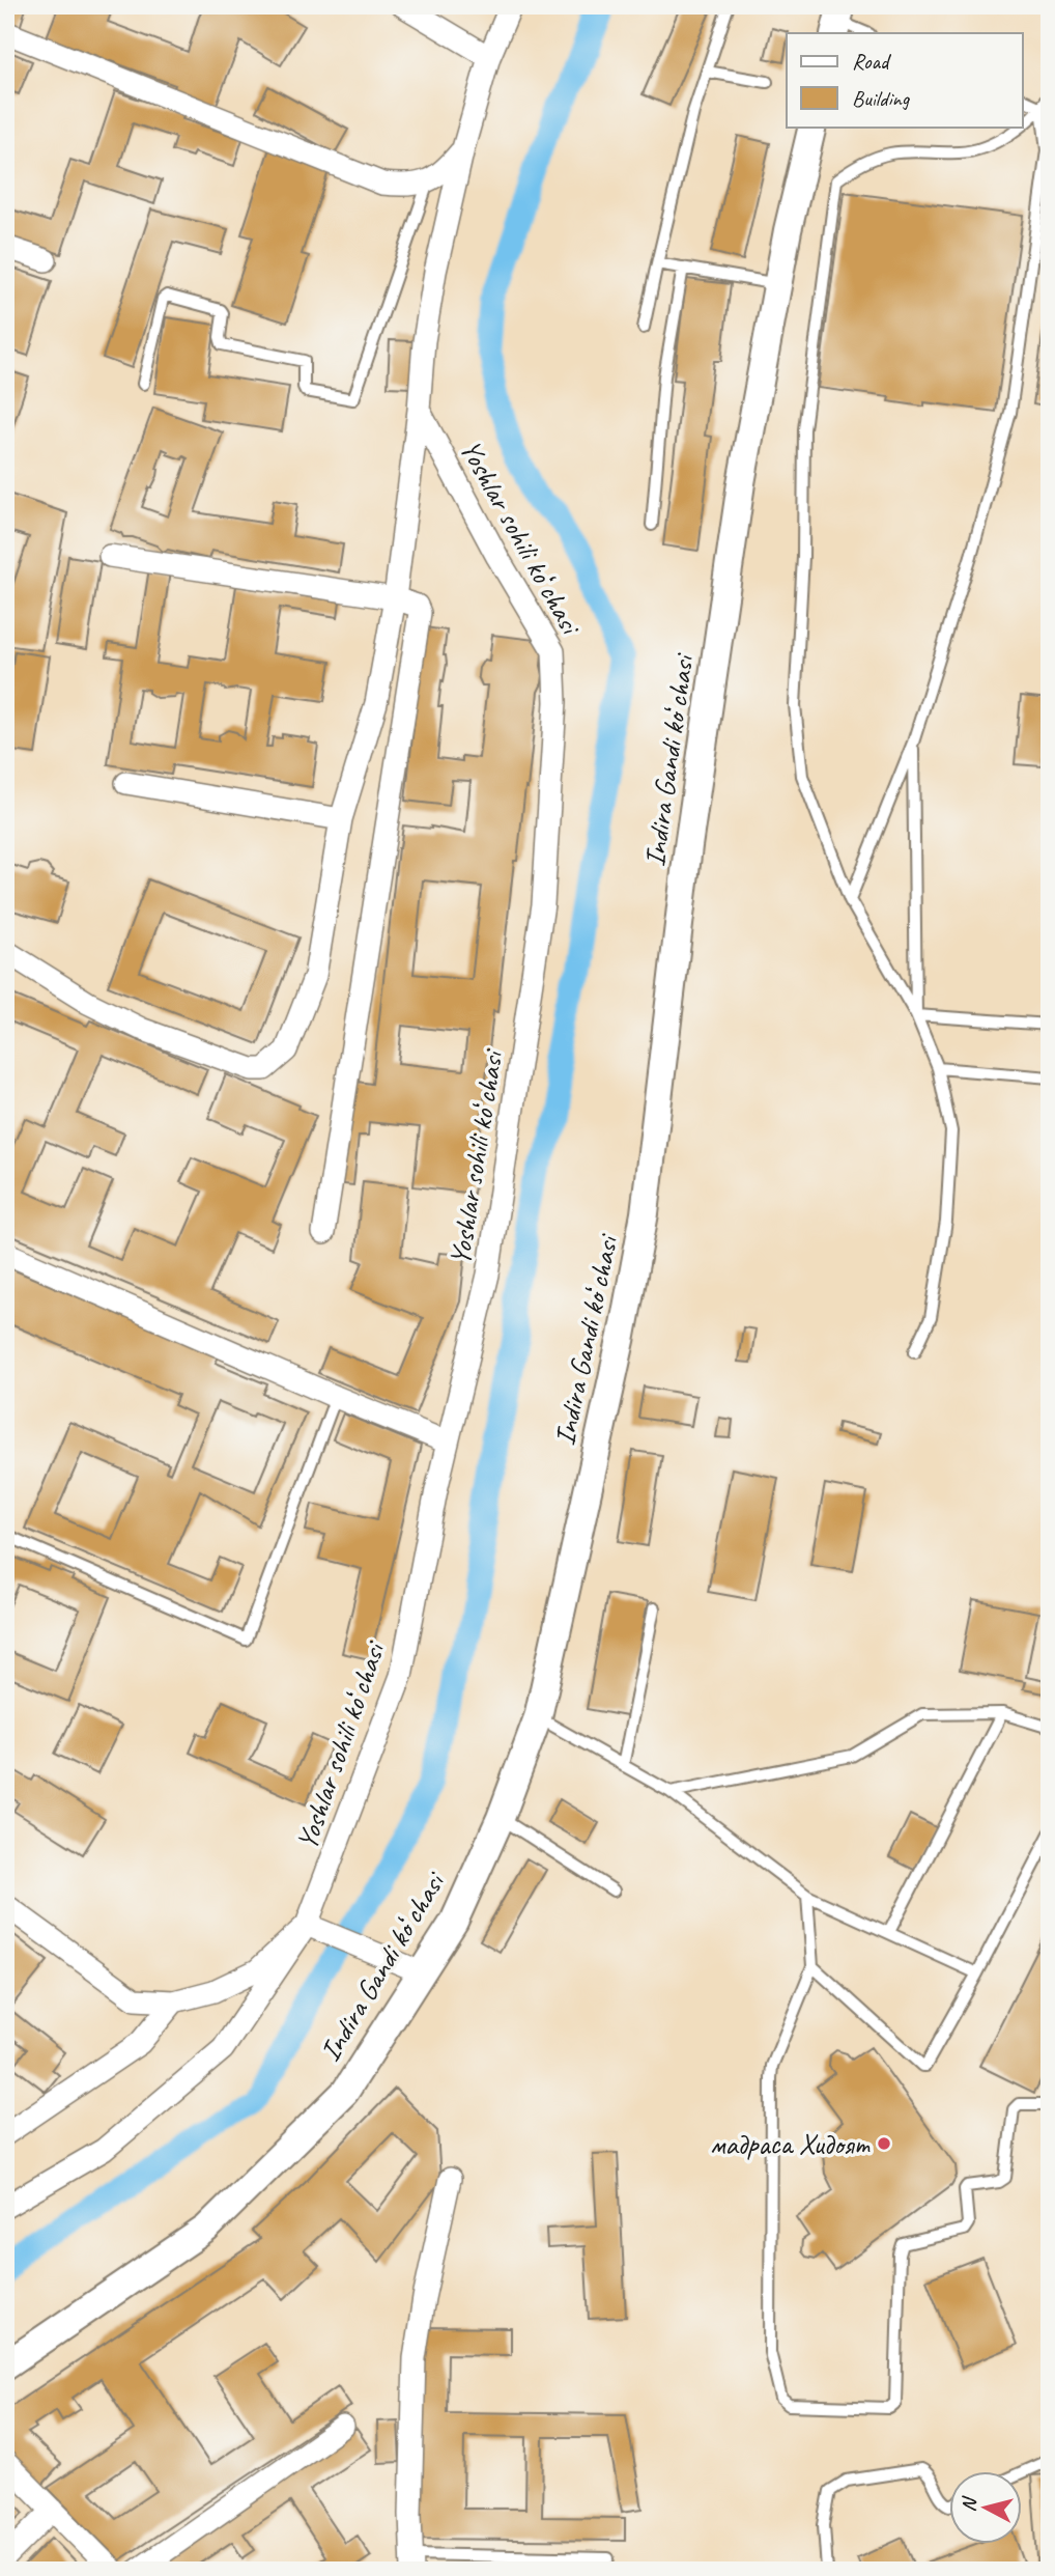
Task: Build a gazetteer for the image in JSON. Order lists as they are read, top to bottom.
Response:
{
  "streets": {
    "street": ["Yoshlar sohili koʻchasi", "Indira Gandi koʻchasi"]
  },
  "places": ["мадраса Хидоят"],
  "legend": ["Road", "Building"],
  "north": "left"
}
